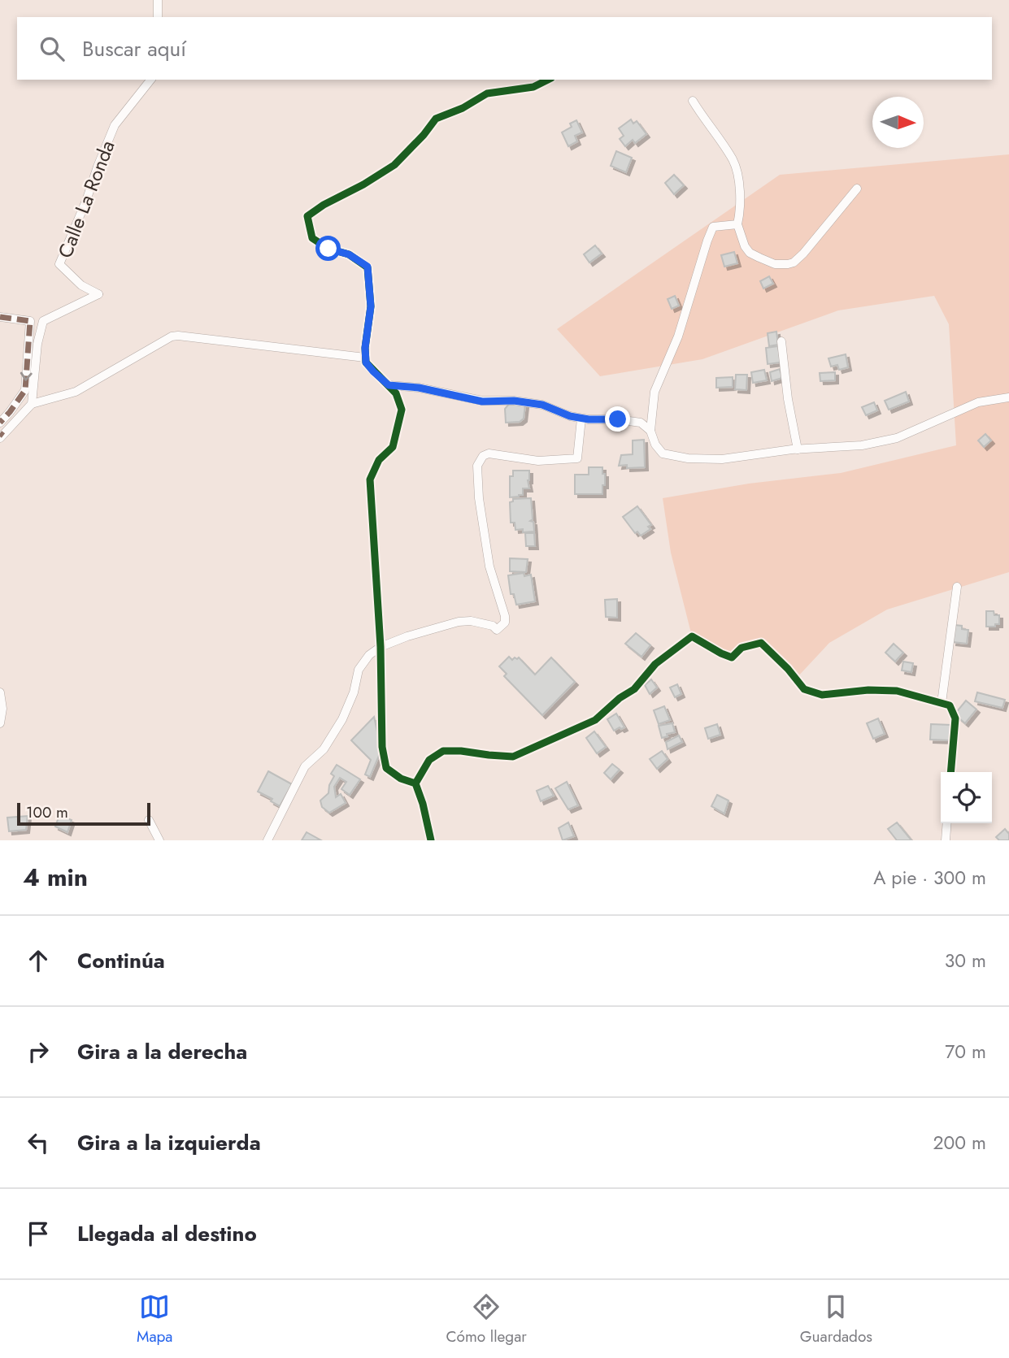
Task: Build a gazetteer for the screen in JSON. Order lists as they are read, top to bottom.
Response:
{
  "streets": {
    "street": ["Calle La Ronda"]
  },
  "scale_bar": "100 m",
  "north": "right",
  "page": {
    "search": "Buscar aquí",
    "scale": "100 m",
    "heading": ["4 min", "A pie · 300 m"],
    "list": [
      ["Continúa", "30 m"],
      ["Gira a la derecha", "70 m"],
      ["Gira a la izquierda", "200 m"],
      "Llegada al destino"
    ],
    "nav": ["Mapa", "Cómo llegar", "Guardados"]
  }
}
